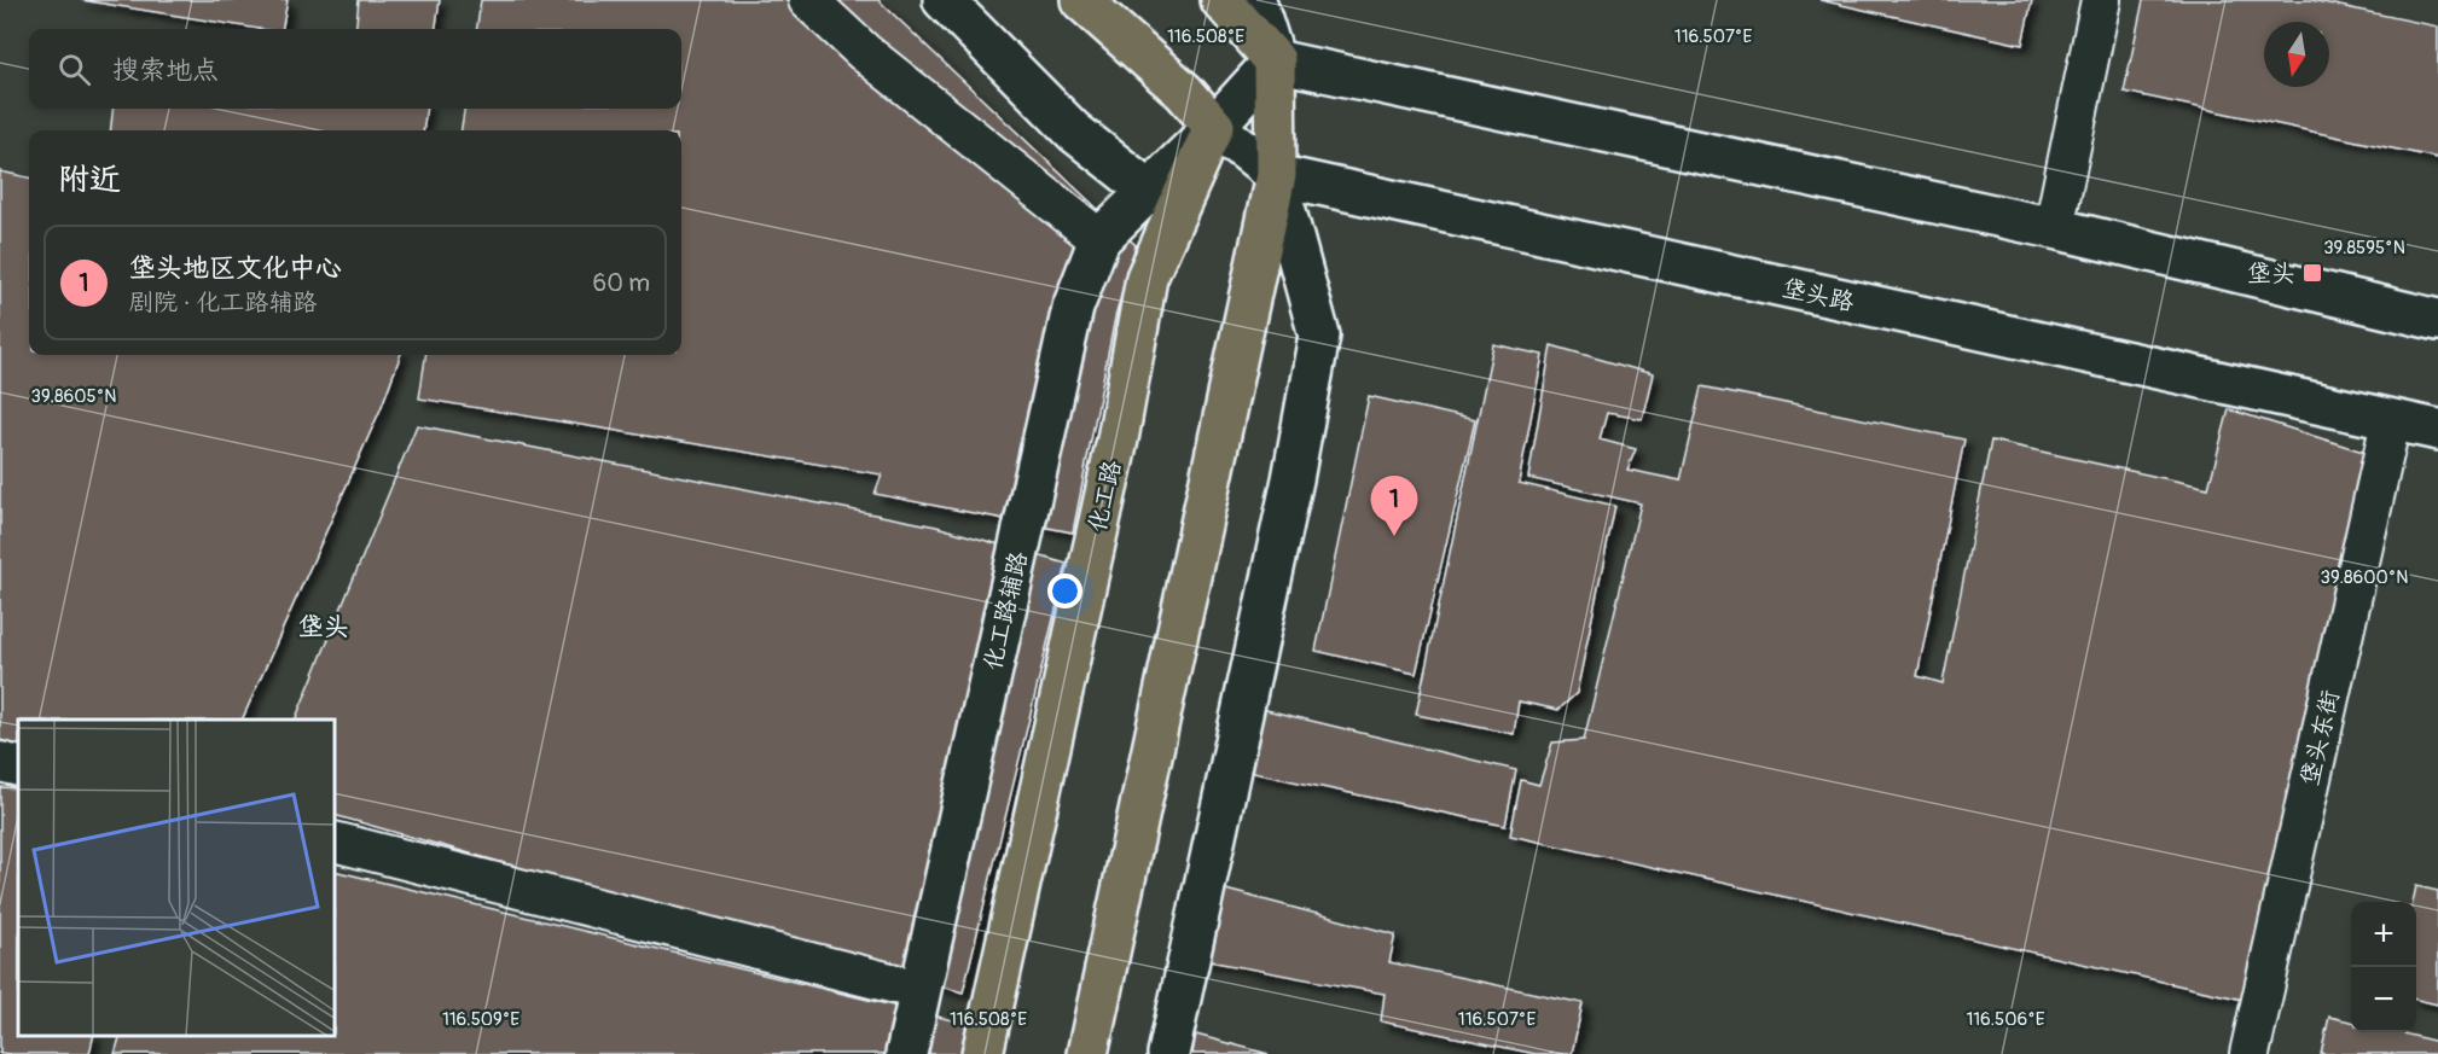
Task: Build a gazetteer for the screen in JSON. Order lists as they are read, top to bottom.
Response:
{
  "streets": {
    "main road": ["垡头路", "化工路", "化工路辅路"],
    "street": ["垡头东街"]
  },
  "crossings": [
    ["垡头路", "化工路"],
    ["垡头路", "化工路辅路"],
    ["垡头路", "垡头东街"],
    ["化工路", "化工路辅路"]
  ],
  "districts": ["垡头"],
  "places": {
    "transit": ["垡头"]
  },
  "north": "bottom",
  "page": {
    "search": "搜索地点",
    "heading": "附近",
    "list": [
      {
        "mark": "1",
        "name": "垡头地区文化中心",
        "note": "剧院 · 化工路辅路",
        "value": "60 m"
      }
    ],
    "pins": "1",
    "map_buttons": ["+", "−"]
  },
  "coordinates": [
    "116.508°E",
    "116.507°E",
    "39.8595°N",
    "39.8605°N",
    "39.8600°N",
    "116.509°E",
    "116.506°E"
  ]
}
